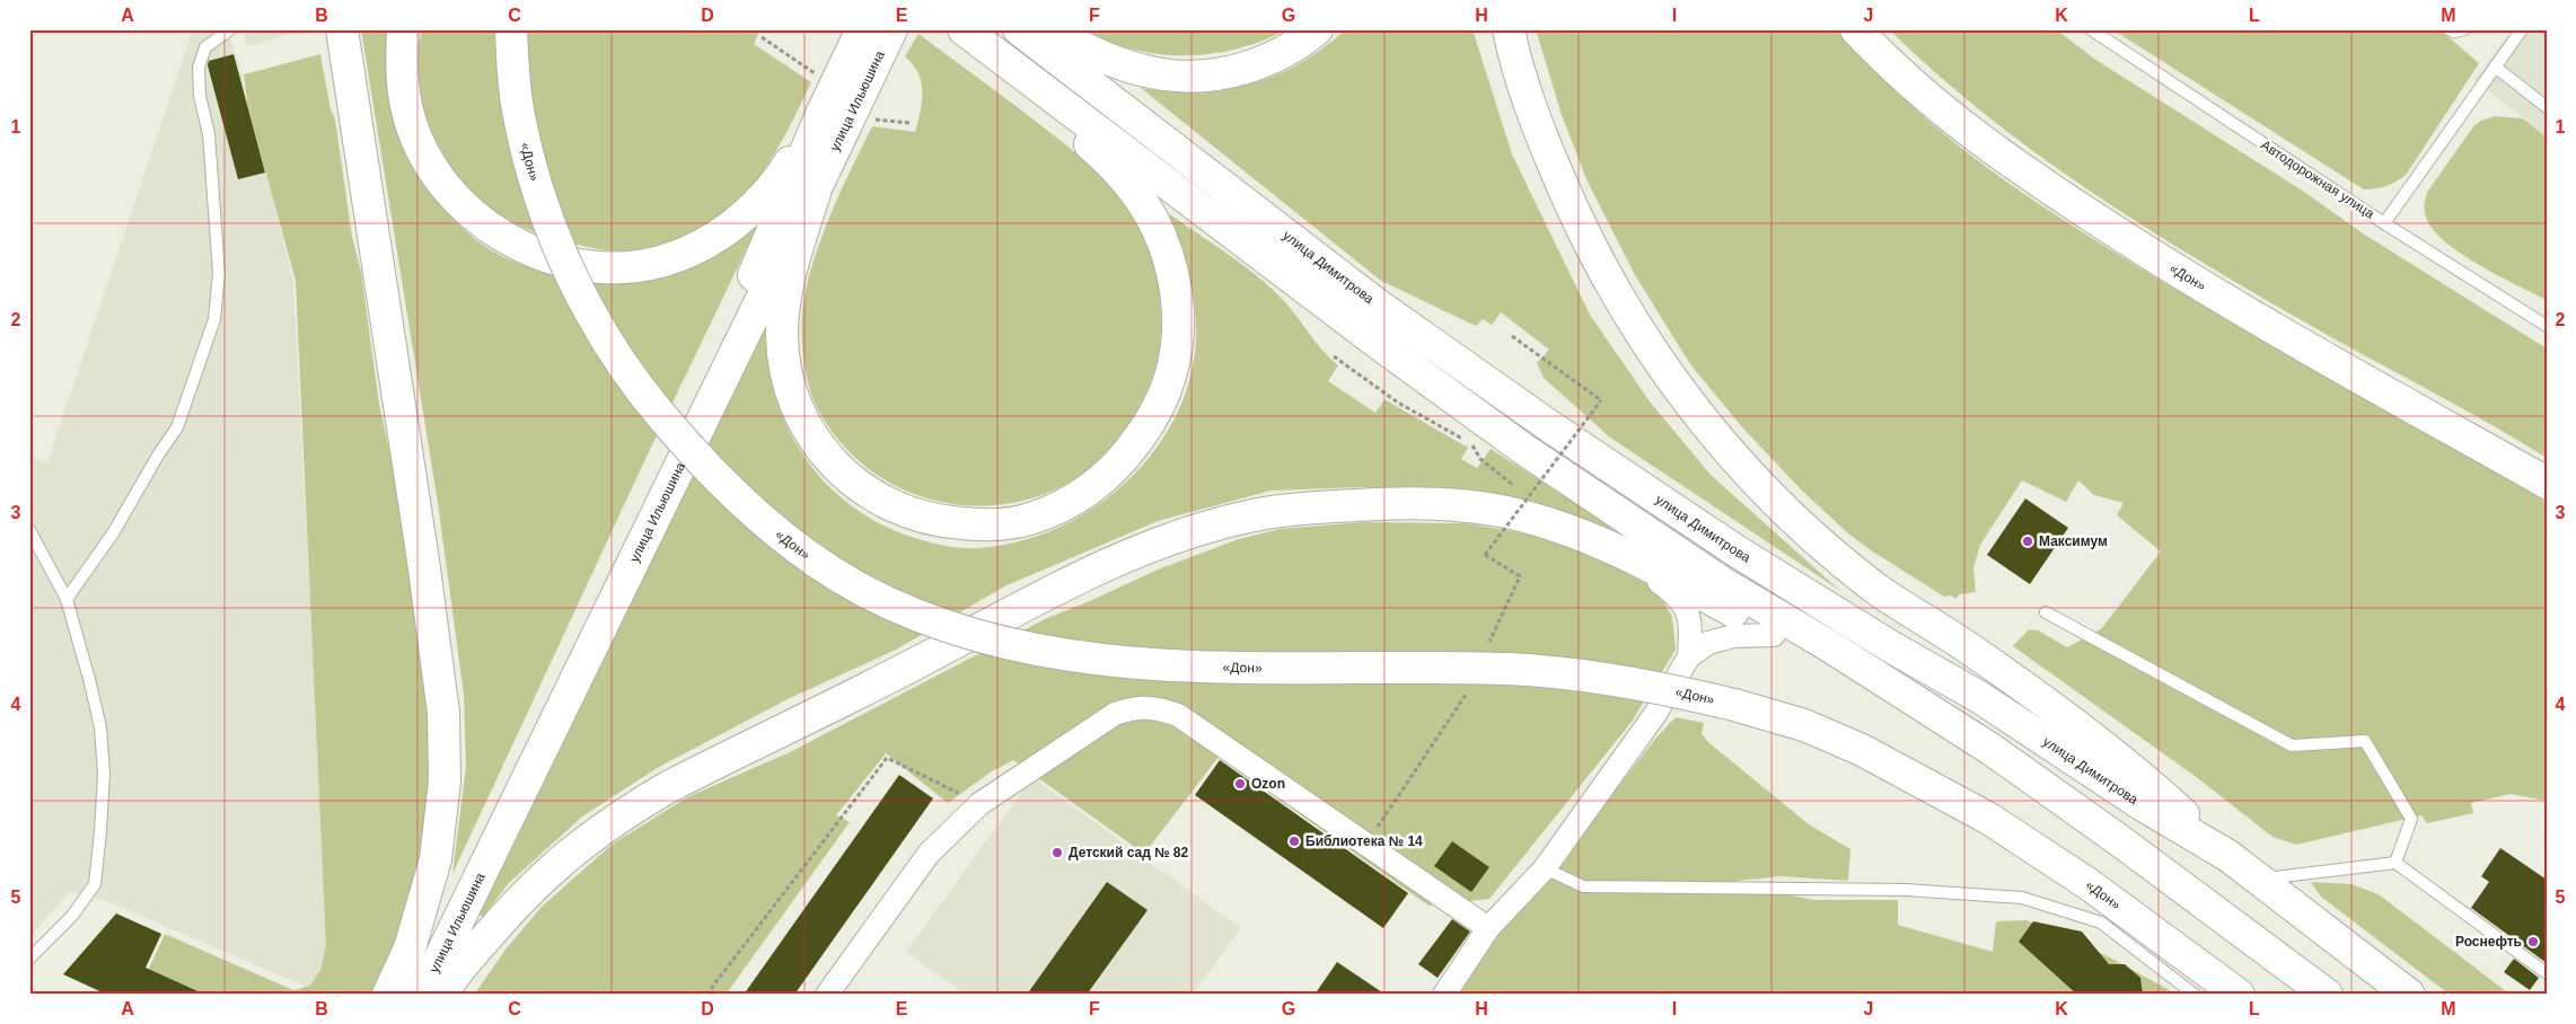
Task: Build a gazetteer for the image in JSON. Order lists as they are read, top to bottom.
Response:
{
  "streets": {
    "highway": ["улица Ильюшина", "«Дон»", "улица Димитрова"],
    "lane": ["Автодорожная улица"]
  },
  "places": [
    "Максимум",
    "Ozon",
    "Библиотека № 14",
    "Детский сад № 82",
    "Роснефть"
  ],
  "grid": {
    "columns": [
      "A",
      "B",
      "C",
      "D",
      "E",
      "F",
      "G",
      "H",
      "I",
      "J",
      "K",
      "L",
      "M"
    ],
    "rows": [
      "1",
      "2",
      "3",
      "4",
      "5"
    ]
  }
}
